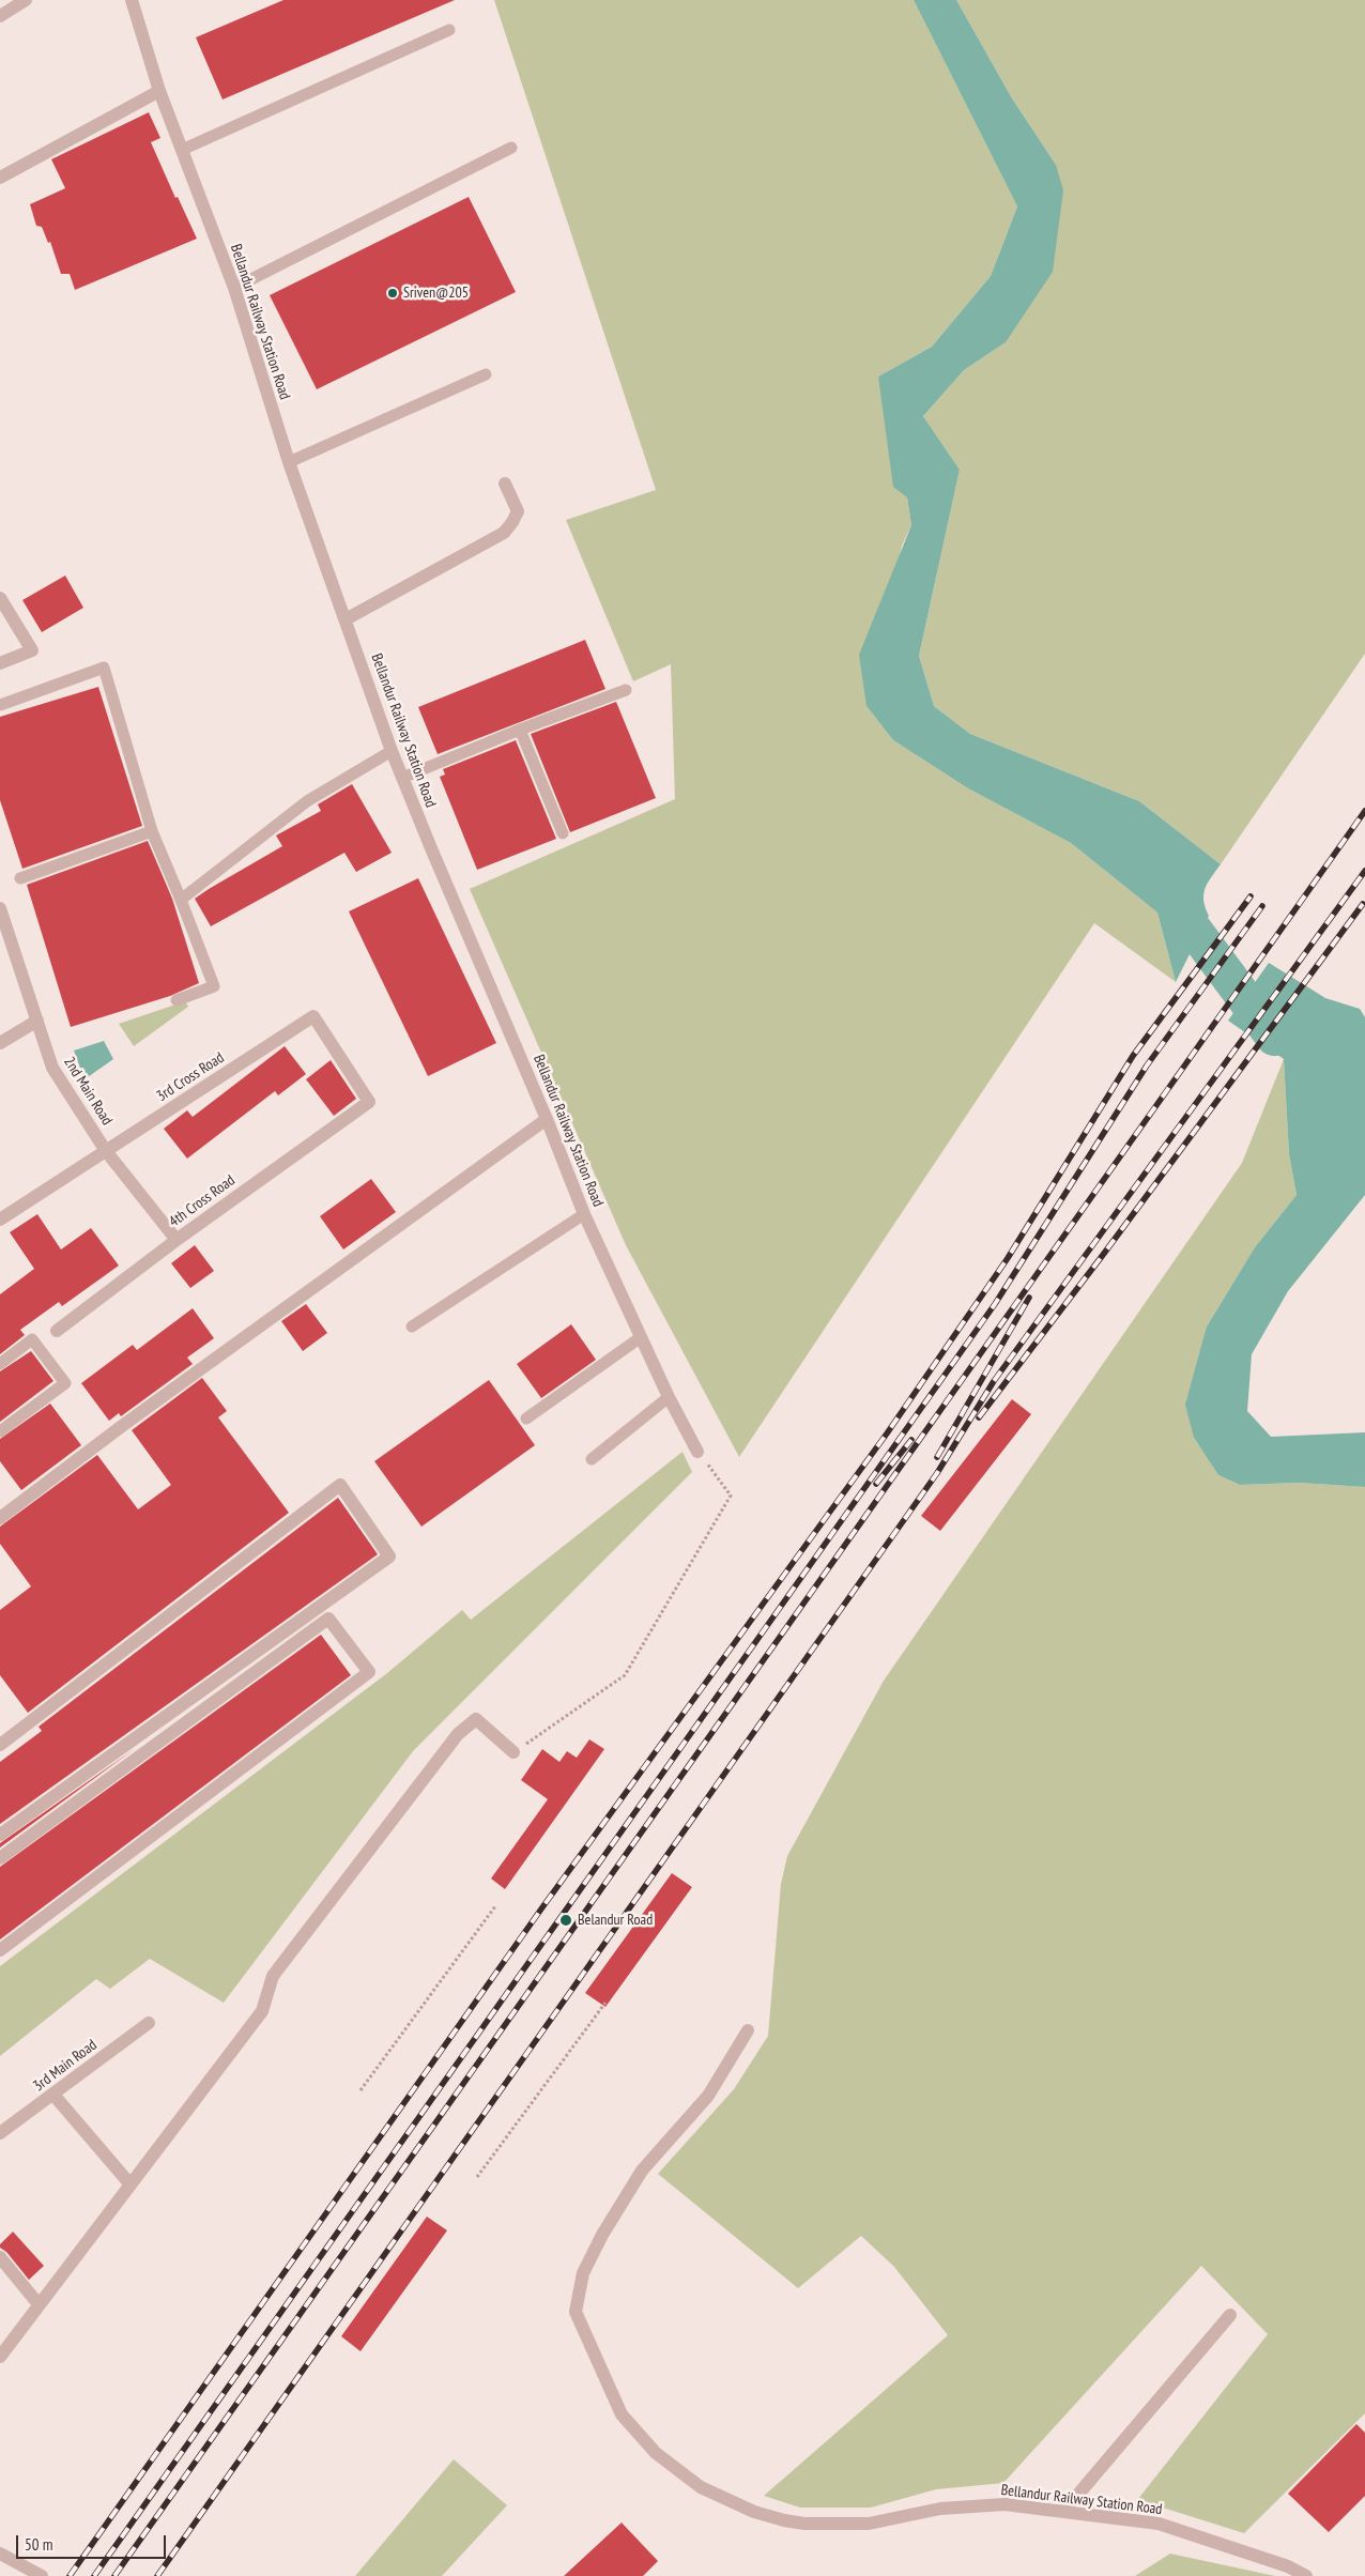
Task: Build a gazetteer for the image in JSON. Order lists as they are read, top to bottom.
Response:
{
  "streets": {
    "street": [
      "Bellandur Railway Station Road",
      "3rd Cross Road",
      "2nd Main Road",
      "4th Cross Road",
      "3rd Main Road"
    ]
  },
  "crossings": [
    ["3rd Cross Road", "2nd Main Road"],
    ["3rd Cross Road", "4th Cross Road"],
    ["2nd Main Road", "4th Cross Road"]
  ],
  "places": ["Sriven@205", "Belandur Road"],
  "scale_bar": "50 m"
}
